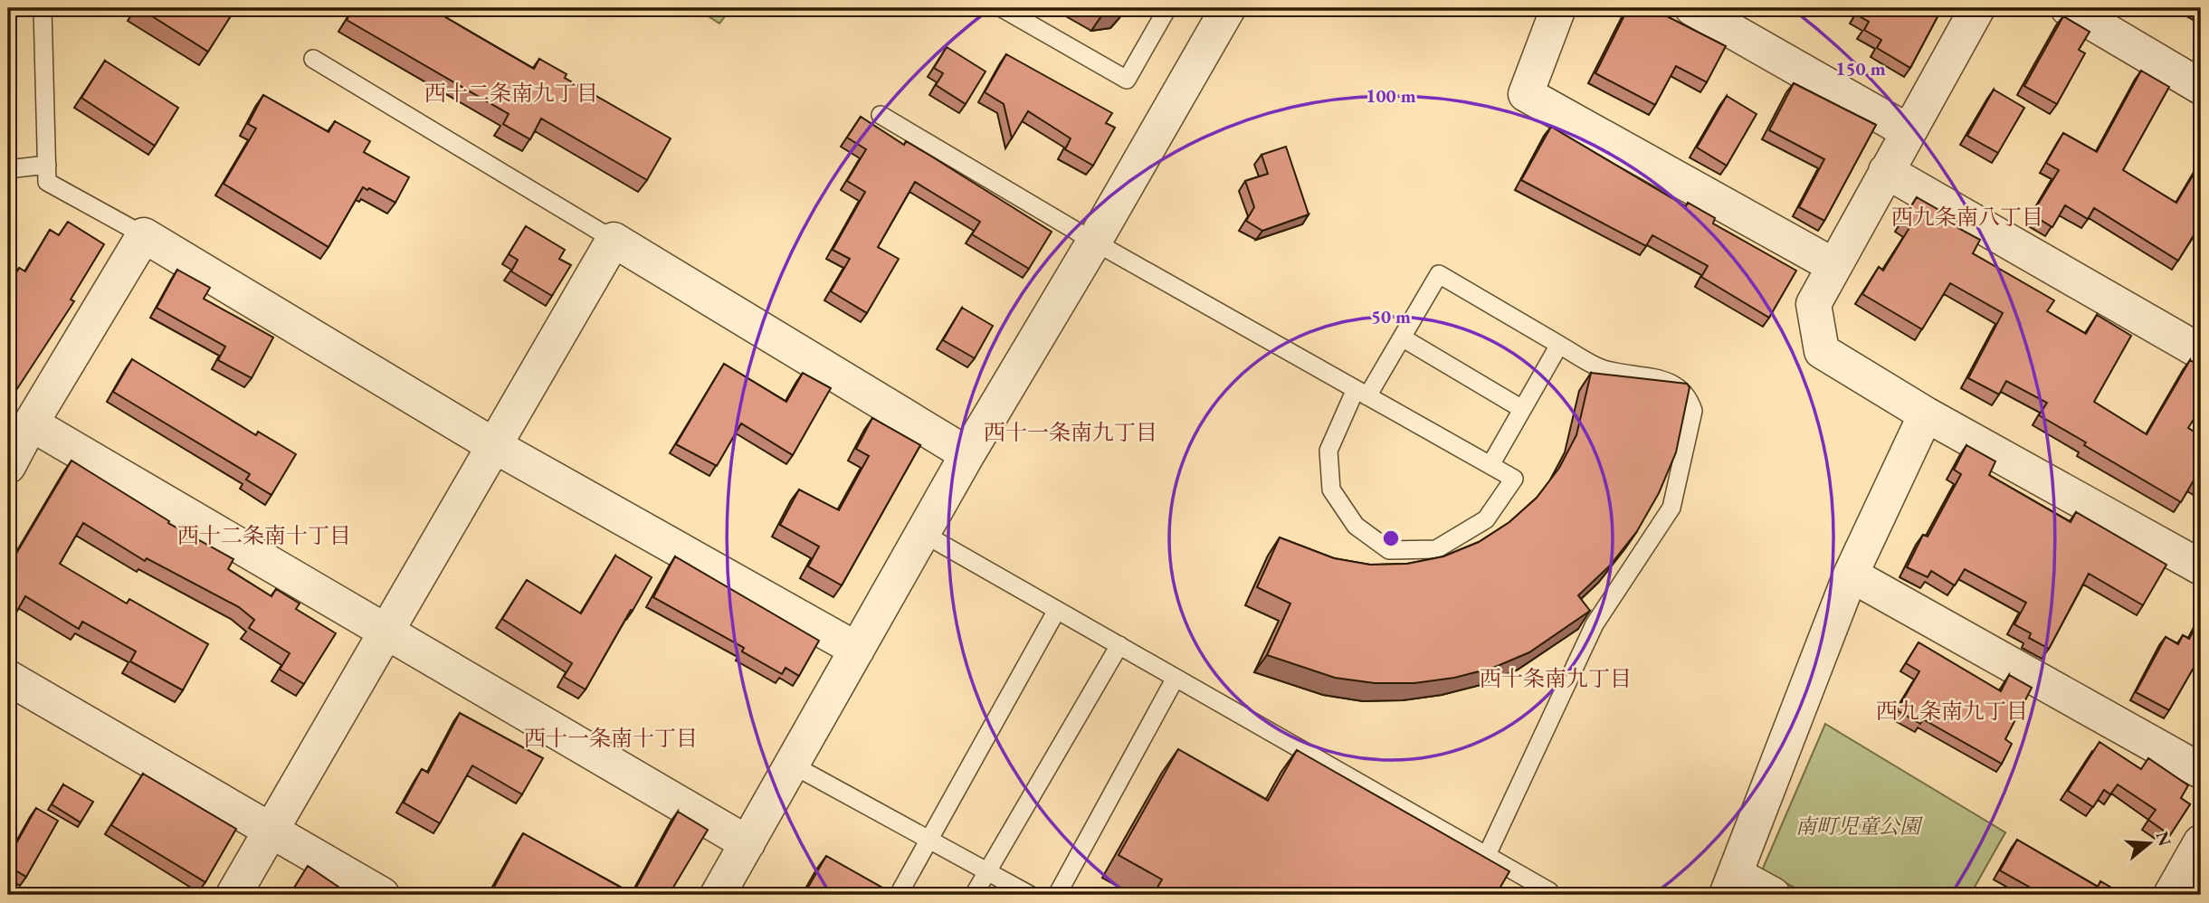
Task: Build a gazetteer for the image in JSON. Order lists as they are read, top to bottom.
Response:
{
  "districts": [
    "西十二条南九丁目",
    "西九条南八丁目",
    "西十一条南九丁目",
    "西十二条南十丁目",
    "西十条南九丁目",
    "西九条南九丁目",
    "西十一条南十丁目"
  ],
  "parks": ["南町児童公園"],
  "north": "right",
  "rings": ["150 m", "100 m", "50 m"]
}
